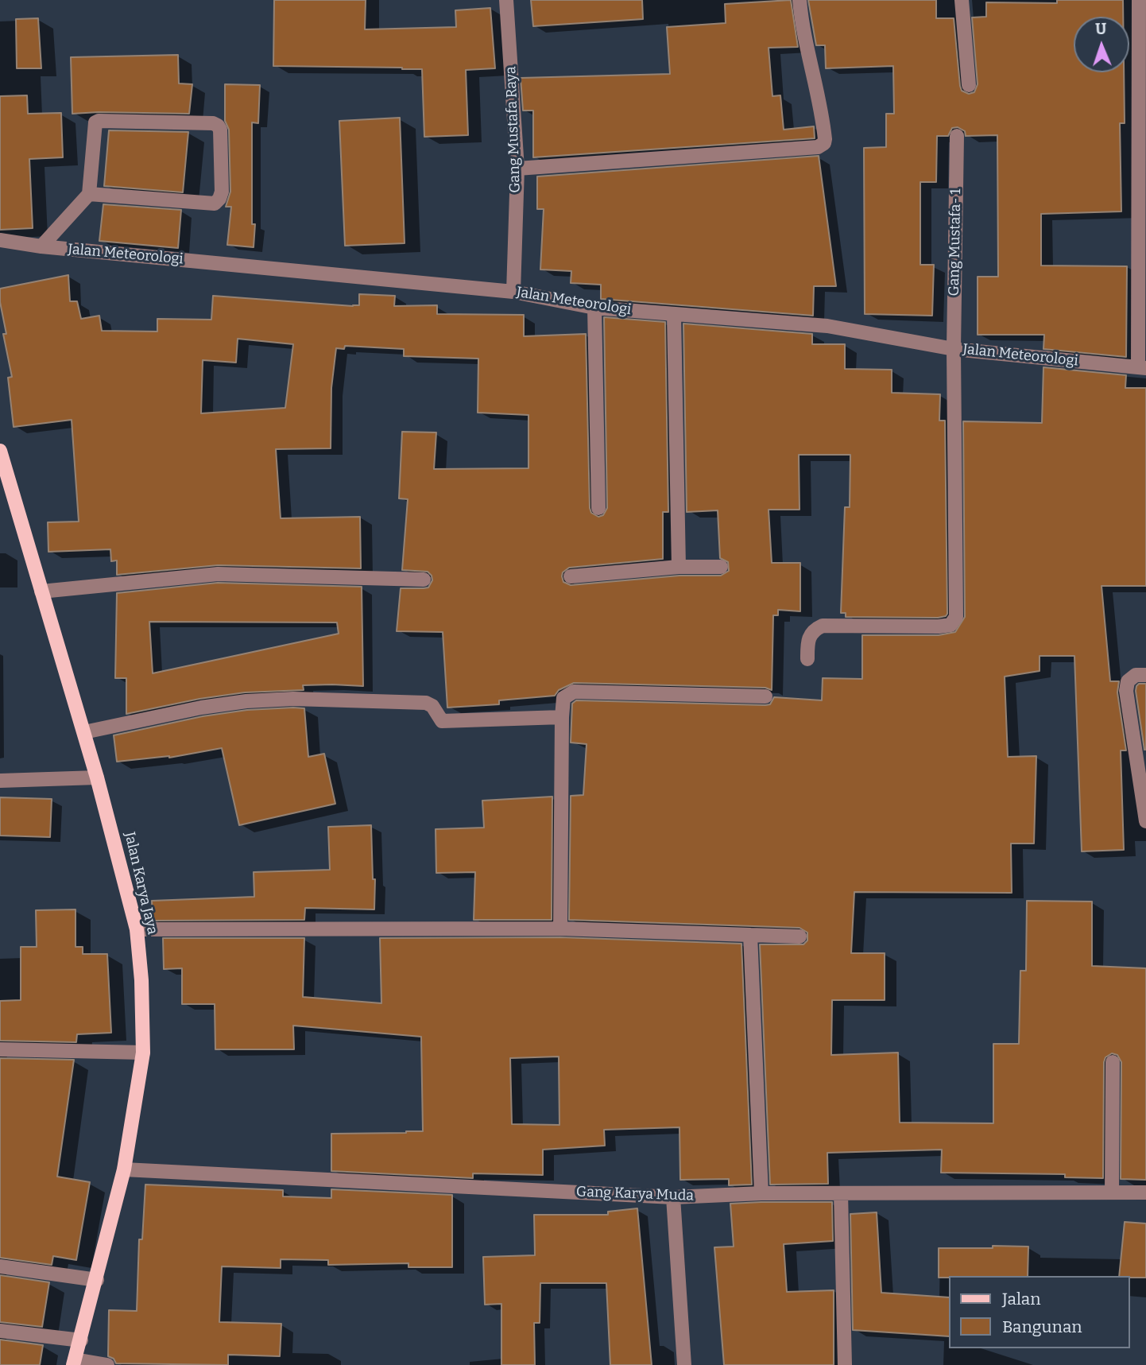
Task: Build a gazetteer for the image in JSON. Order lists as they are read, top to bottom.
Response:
{
  "streets": {
    "main road": ["Jalan Karya Jaya"],
    "street": [
      "Gang Mustafa Raya",
      "Gang Mustafa- 1",
      "Jalan Meteorologi",
      "Gang Karya Muda"
    ]
  },
  "crossings": [
    ["Gang Mustafa Raya", "Jalan Meteorologi"],
    ["Gang Mustafa- 1", "Jalan Meteorologi"],
    ["Jalan Karya Jaya", "Gang Karya Muda"]
  ],
  "legend": ["Jalan", "Bangunan"],
  "north": "top"
}
